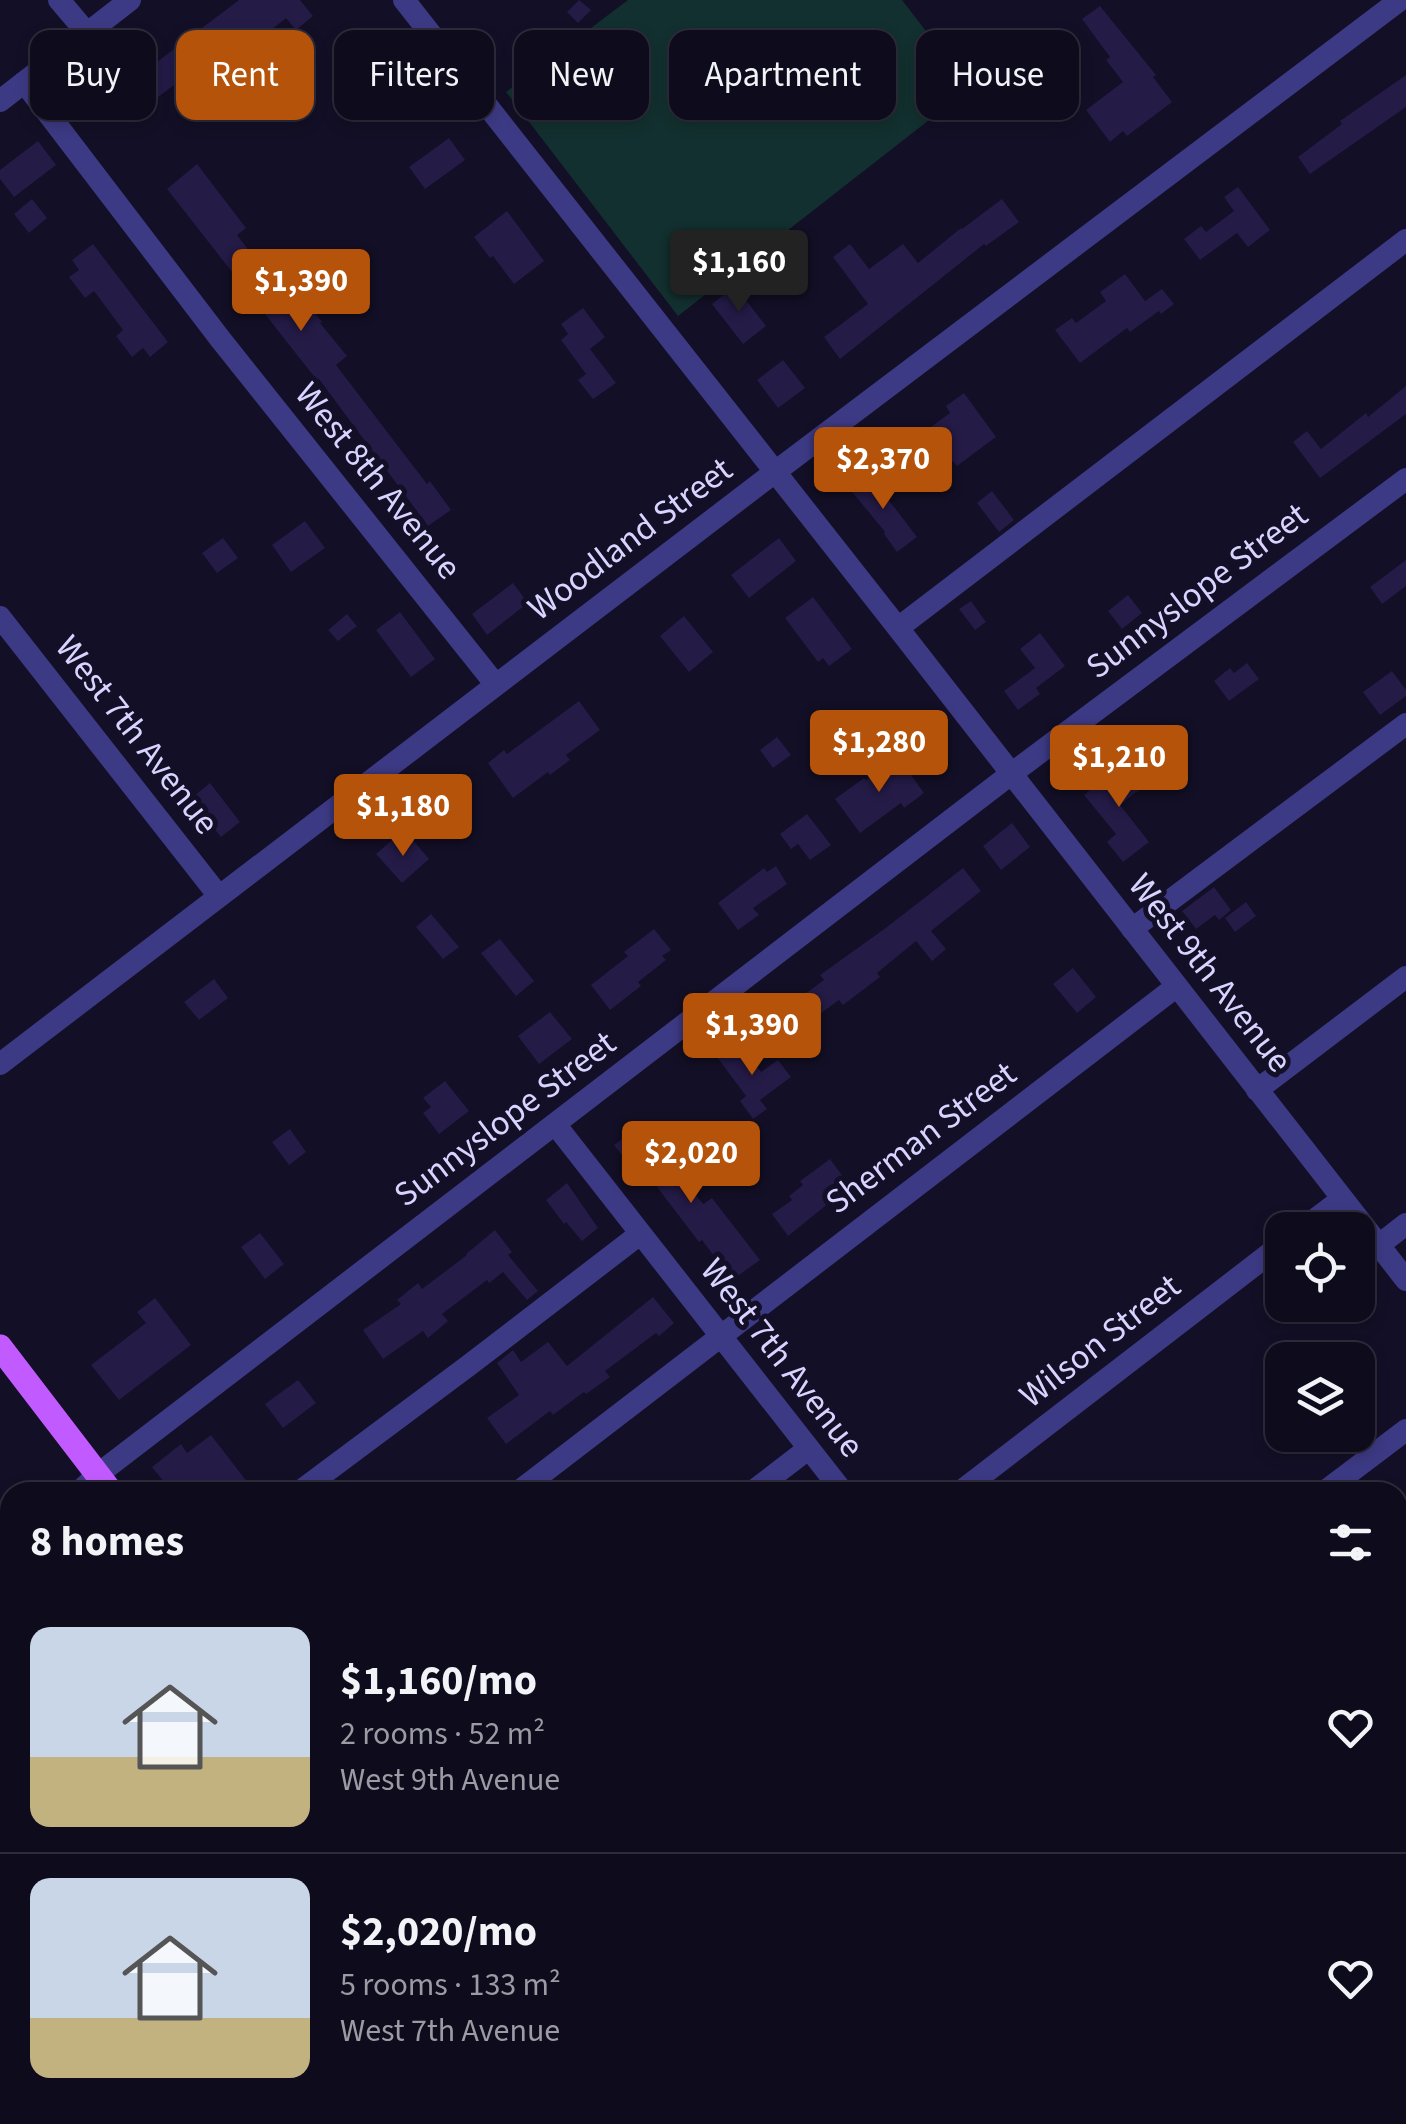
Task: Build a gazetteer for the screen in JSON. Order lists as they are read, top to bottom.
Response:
{
  "streets": {
    "street": [
      "West 8th Avenue",
      "Woodland Street",
      "Sunnyslope Street",
      "West 7th Avenue",
      "West 9th Avenue",
      "Sherman Street",
      "Wilson Street"
    ]
  },
  "crossings": [
    ["West 8th Avenue", "Woodland Street"],
    ["Woodland Street", "West 7th Avenue"],
    ["Woodland Street", "West 9th Avenue"],
    ["Sunnyslope Street", "West 7th Avenue"],
    ["Sunnyslope Street", "West 9th Avenue"],
    ["West 7th Avenue", "Sherman Street"],
    ["West 9th Avenue", "Sherman Street"]
  ],
  "page": {
    "chip": [
      "Buy",
      "Rent",
      "Filters",
      "New",
      "Apartment",
      "House"
    ],
    "price": [
      "$1,160",
      "$1,390",
      "$2,370",
      "$1,280",
      "$1,210",
      "$1,180",
      "$1,390",
      "$2,020"
    ],
    "heading": "8 homes",
    "list": [
      {
        "name": "$1,160/mo",
        "note": "2 rooms · 52 m² · West 9th Avenue"
      },
      {
        "name": "$2,020/mo",
        "note": "5 rooms · 133 m² · West 7th Avenue"
      }
    ]
  }
}
